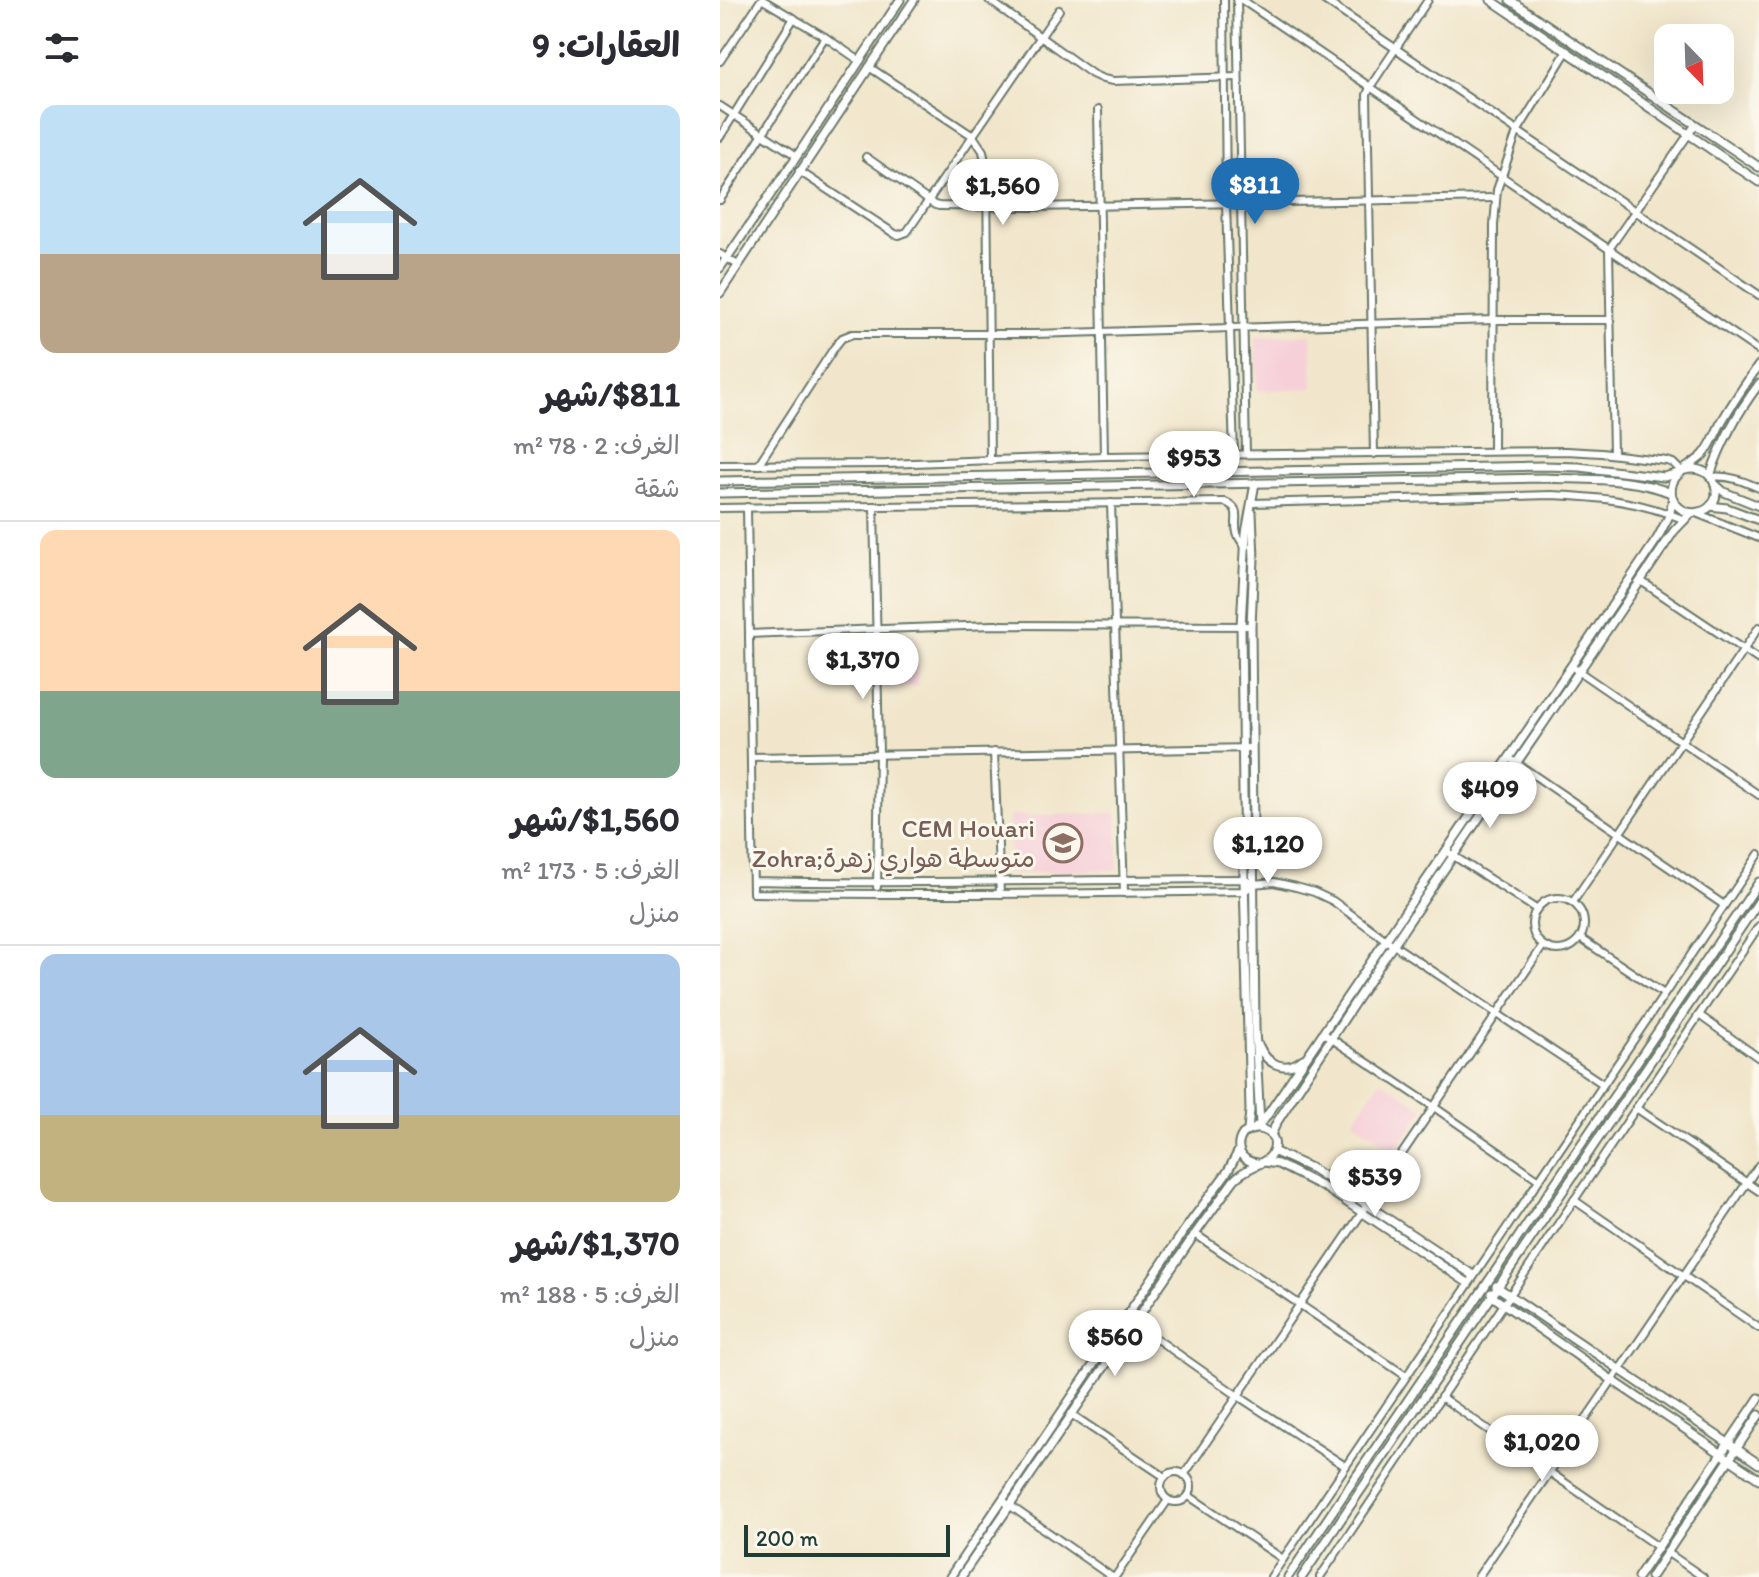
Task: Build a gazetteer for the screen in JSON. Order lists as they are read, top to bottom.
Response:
{
  "places": {
    "school or university": ["CEM Houari Zohra;متوسطة هواري زهرة"]
  },
  "scale_bar": "200 m",
  "north": "bottom right",
  "page": {
    "heading": "العقارات: 9",
    "list": [
      {
        "name": "$811/شهر",
        "note": "الغرف: 2 · 78 m² · شقة"
      },
      {
        "name": "$1,560/شهر",
        "note": "الغرف: 5 · 173 m² · منزل"
      },
      {
        "name": "$1,370/شهر",
        "note": "الغرف: 5 · 188 m² · منزل"
      }
    ],
    "price": [
      "$811",
      "$1,560",
      "$953",
      "$1,370",
      "$409",
      "$1,120",
      "$539",
      "$560",
      "$1,020"
    ],
    "scale": "200 m"
  }
}
